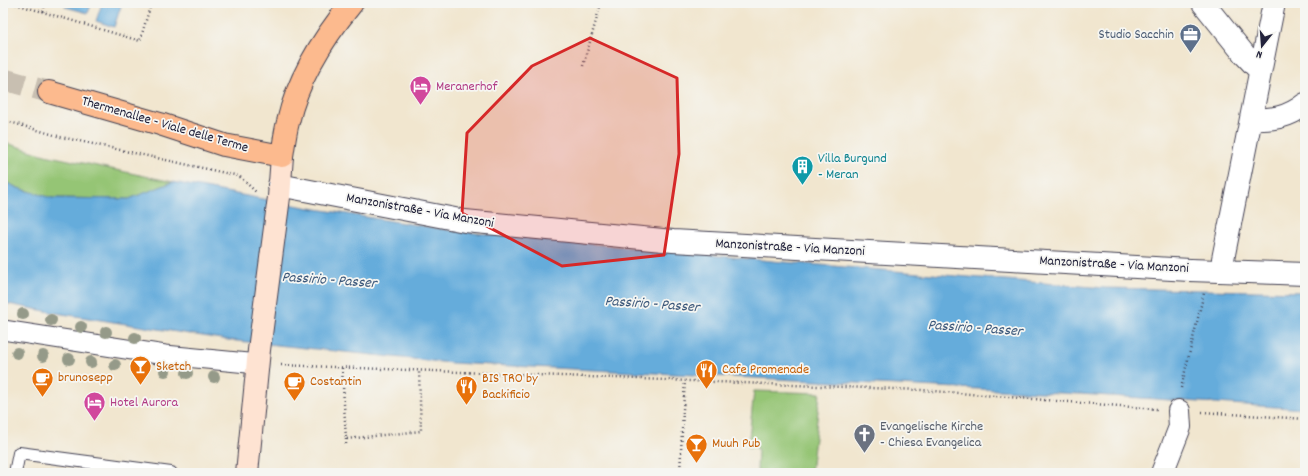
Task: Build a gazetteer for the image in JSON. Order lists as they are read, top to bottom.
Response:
{
  "streets": {
    "main road": ["Thermenallee - Viale delle Terme"],
    "street": ["Manzonistraße - Via Manzoni"]
  },
  "water": ["Passirio - Passer"],
  "places": {
    "office": ["Studio Sacchin"],
    "hotel": ["Meranerhof", "Hotel Aurora"],
    "building": ["Villa Burgund - Meran"],
    "bar": ["Sketch", "Muuh Pub"],
    "restaurant": ["Cafe Promenade", "BIS TRO by Backificio"],
    "cafe": ["brunosepp", "Costantin"],
    "church": ["Evangelische Kirche - Chiesa Evangelica"]
  },
  "north": "bottom"
}
